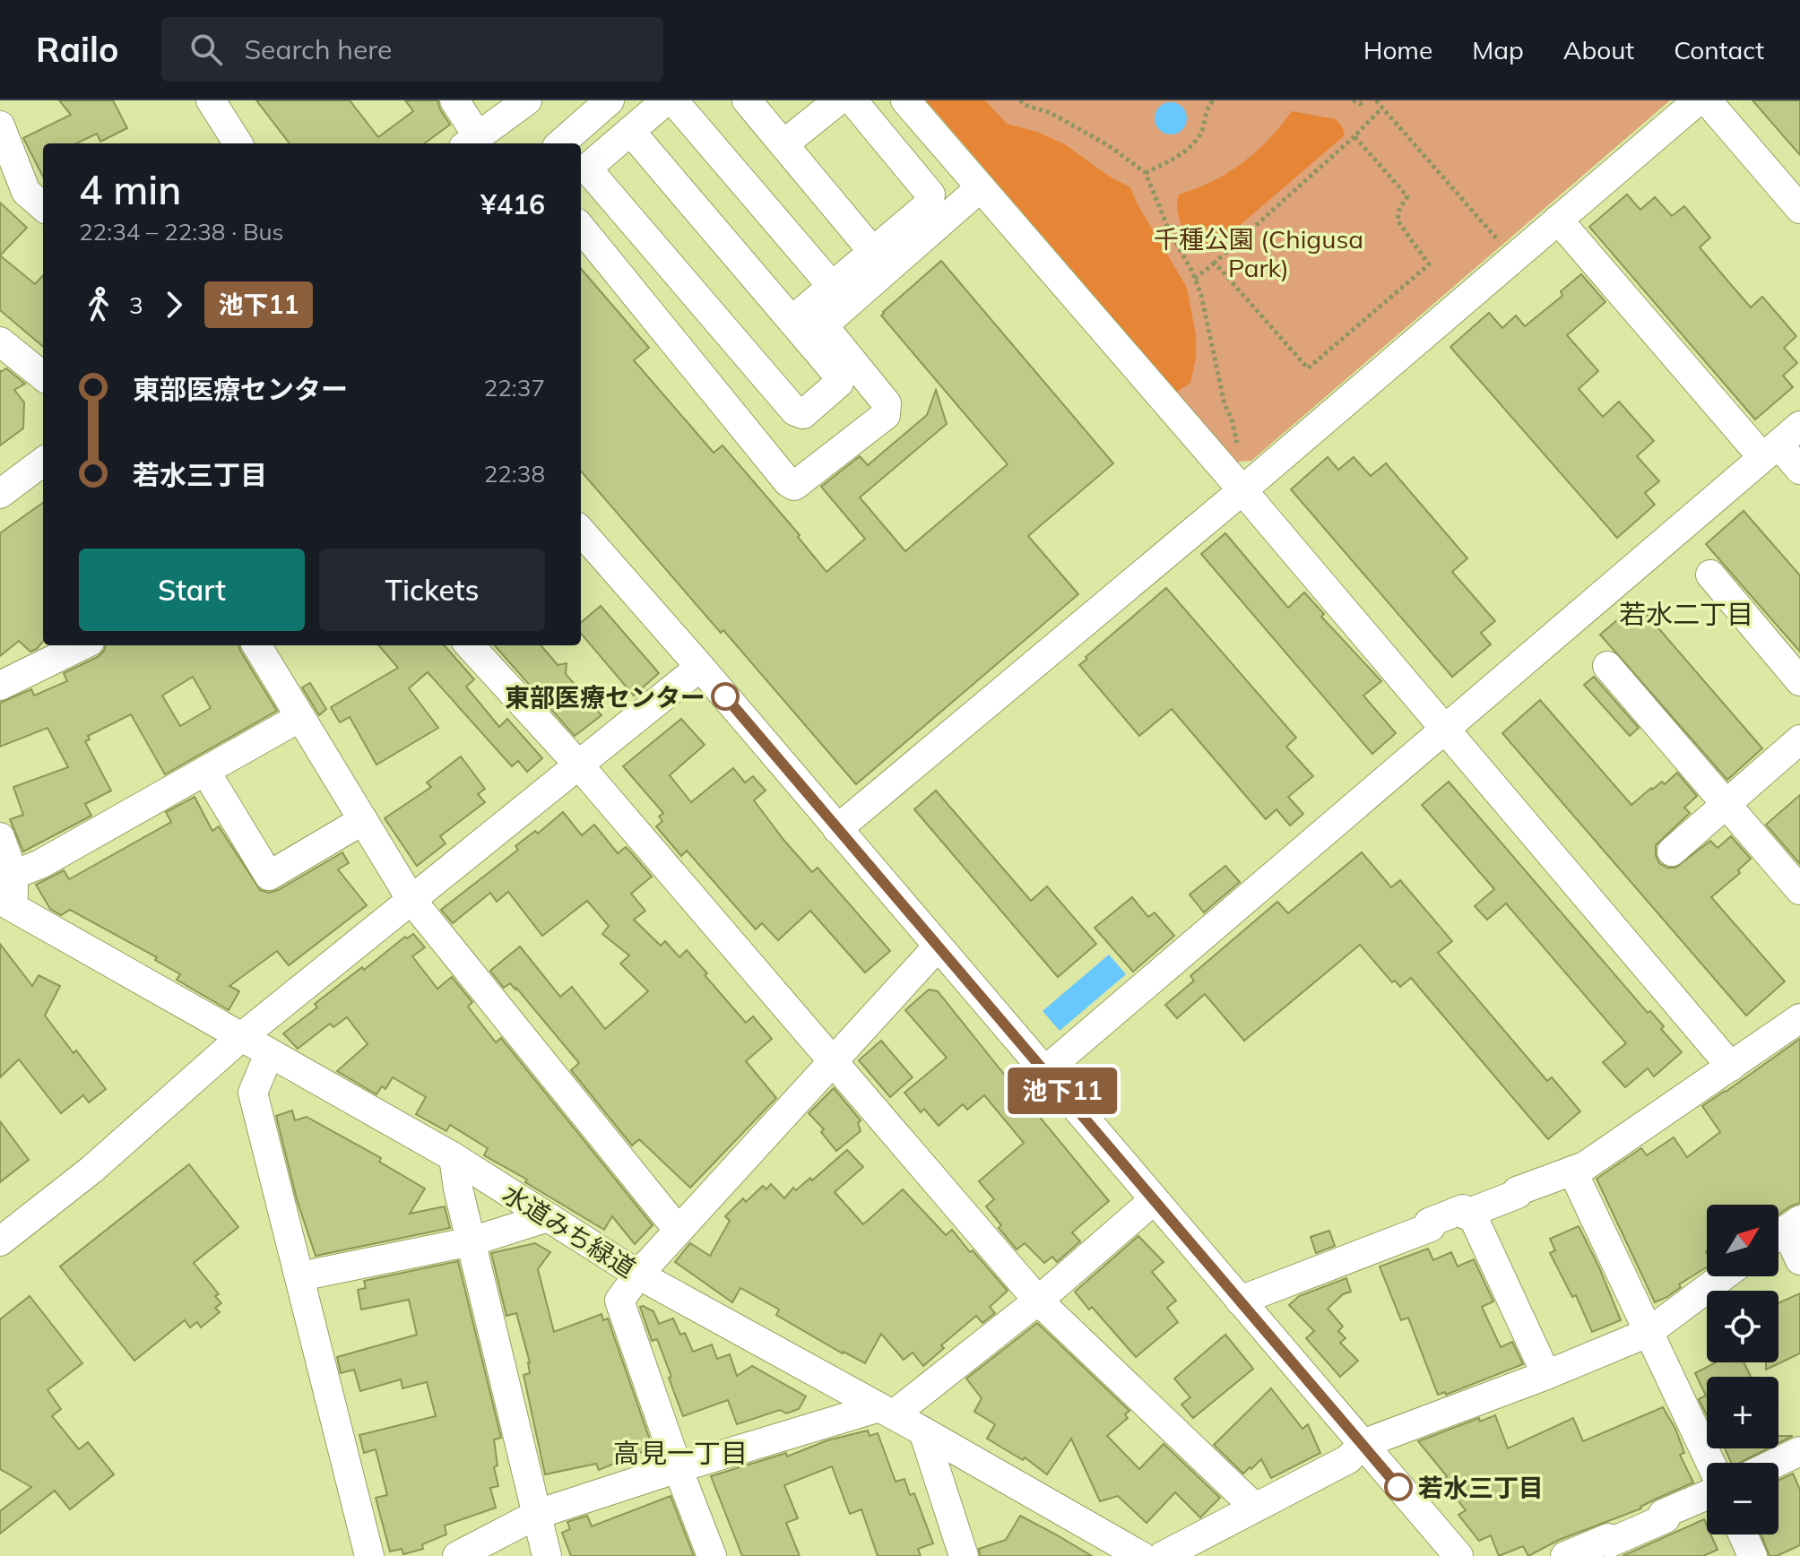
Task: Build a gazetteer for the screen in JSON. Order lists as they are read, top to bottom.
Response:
{
  "streets": {
    "street": ["水道みち緑道"]
  },
  "districts": ["若水二丁目", "高見一丁目"],
  "parks": ["千種公園 (Chigusa Park)"],
  "places": ["東部医療センター", "若水三丁目"],
  "lines": ["bus line 池下11"],
  "north": "top right",
  "page": {
    "header": "Railo",
    "search": "Search here",
    "nav": [
      "Home",
      "Map",
      "About",
      "Contact"
    ],
    "on_map": "池下11",
    "heading": ["4 min", "22:34 – 22:38 · Bus", "¥416"],
    "legs": ["3", "池下11"],
    "list": [
      {
        "name": "東部医療センター",
        "value": "22:37"
      },
      {
        "name": "若水三丁目",
        "value": "22:38"
      }
    ],
    "buttons": ["Start", "Tickets"],
    "map_buttons": ["+", "−"]
  }
}
